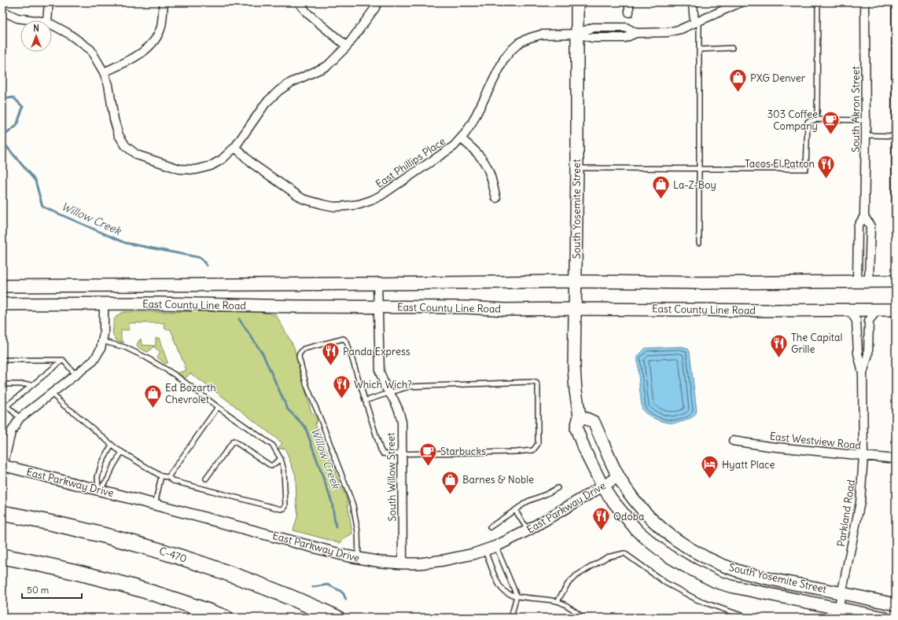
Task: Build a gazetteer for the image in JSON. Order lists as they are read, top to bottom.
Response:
{
  "streets": {
    "highway": ["C-470"],
    "main road": ["South Yosemite Street", "East County Line Road"],
    "street": [
      "South Akron Street",
      "East Phillips Place",
      "East Westview Road",
      "South Willow Street",
      "East Parkway Drive",
      "Parkland Road"
    ]
  },
  "crossings": [
    ["South Akron Street", "East County Line Road"],
    ["East Phillips Place", "South Yosemite Street"],
    ["South Yosemite Street", "East County Line Road"],
    ["South Yosemite Street", "East Parkway Drive"],
    ["South Yosemite Street", "Parkland Road"],
    ["East County Line Road", "South Willow Street"],
    ["East County Line Road", "Parkland Road"],
    ["East Westview Road", "Parkland Road"],
    ["South Willow Street", "East Parkway Drive"]
  ],
  "water": ["Willow Creek"],
  "places": {
    "shop": [
      "PXG Denver",
      "La-Z-Boy",
      "Ed Bozarth Chevrolet",
      "Barnes & Noble"
    ],
    "cafe": ["303 Coffee Company", "Starbucks"],
    "restaurant": [
      "Tacos El Patron",
      "The Capital Grille",
      "Panda Express",
      "Which Wich?",
      "Qdoba"
    ],
    "hotel": ["Hyatt Place"]
  },
  "scale_bar": "50 m",
  "north": "top"
}
